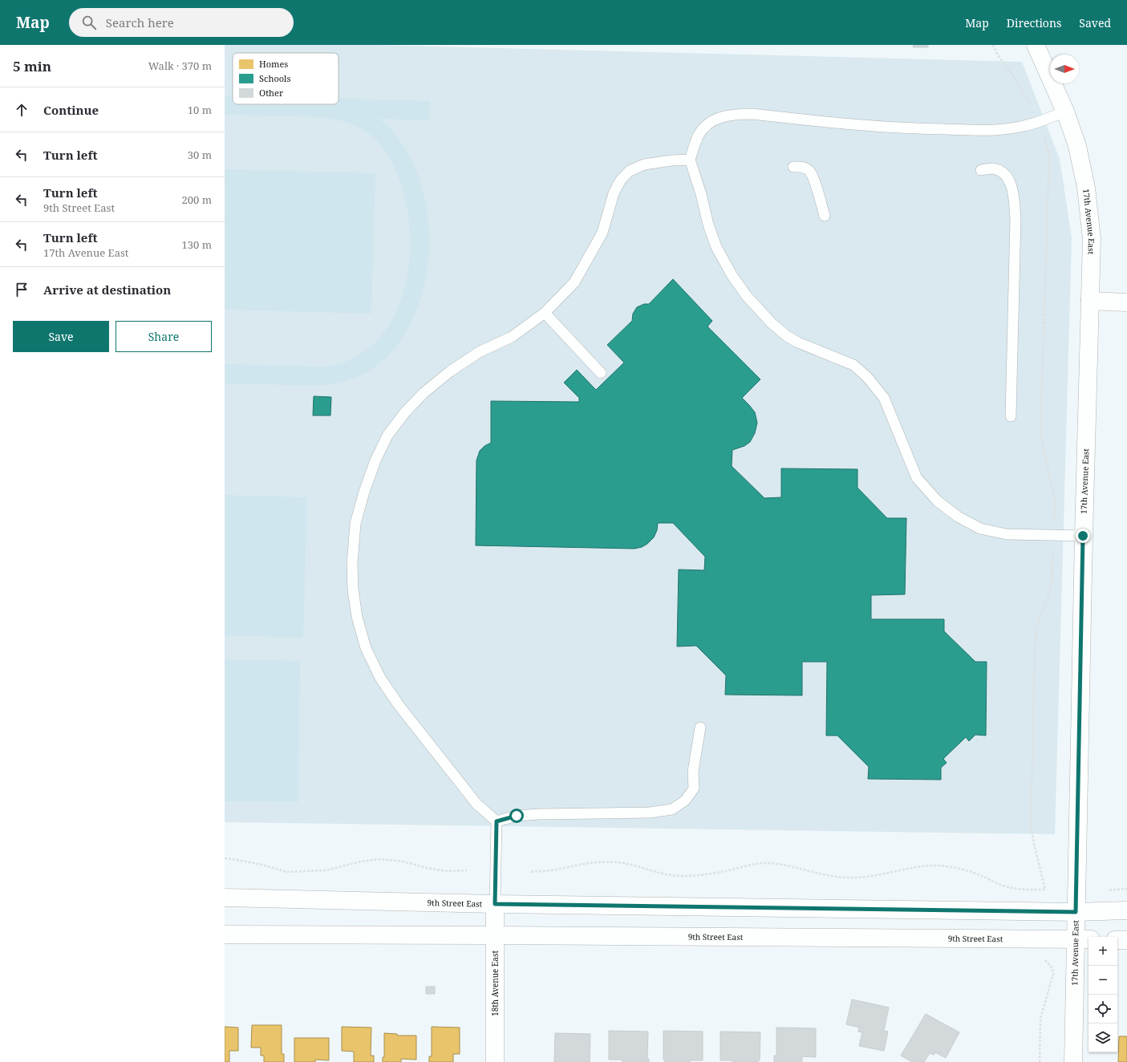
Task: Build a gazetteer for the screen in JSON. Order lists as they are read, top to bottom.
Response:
{
  "streets": {
    "main road": ["17th Avenue East", "9th Street East", "18th Avenue East"]
  },
  "crossings": [
    ["17th Avenue East", "9th Street East"],
    ["9th Street East", "18th Avenue East"]
  ],
  "legend": ["Homes", "Schools", "Other"],
  "north": "right",
  "page": {
    "header": "Map",
    "search": "Search here",
    "nav": ["Map", "Directions", "Saved"],
    "heading": ["5 min", "Walk · 370 m"],
    "list": [
      ["Continue", "10 m"],
      ["Turn left", "30 m"],
      ["Turn left", "9th Street East", "200 m"],
      ["Turn left", "17th Avenue East", "130 m"],
      "Arrive at destination"
    ],
    "buttons": ["Save", "Share"],
    "map_buttons": ["+", "−"]
  }
}
